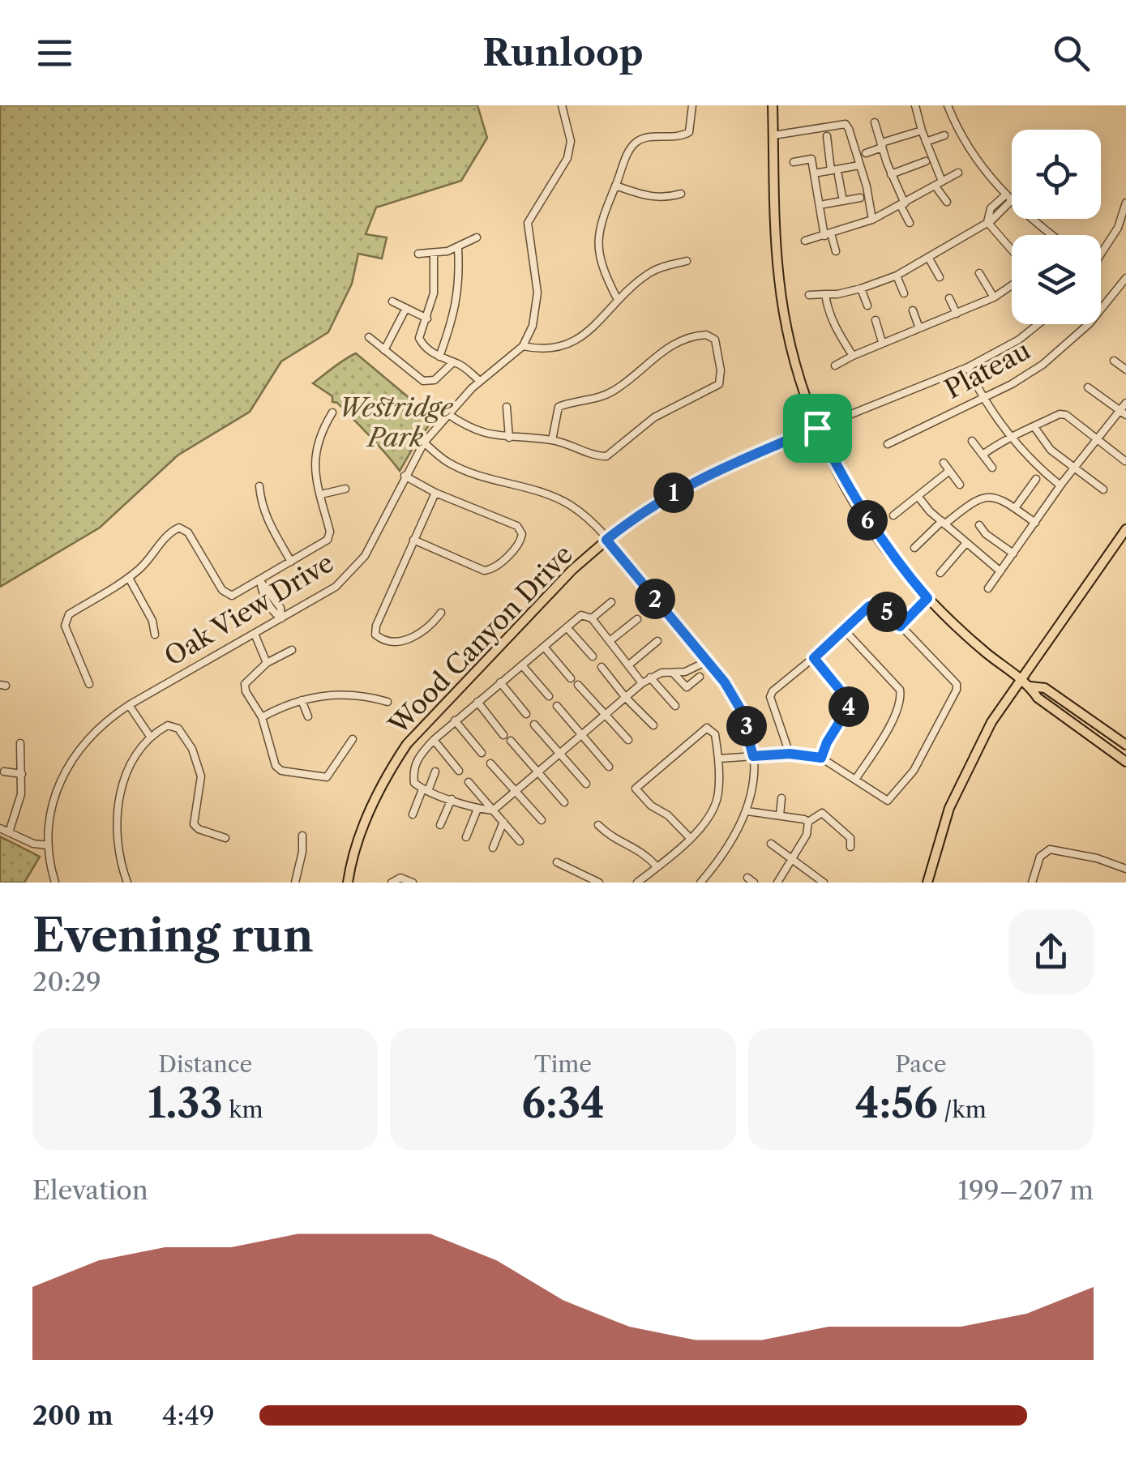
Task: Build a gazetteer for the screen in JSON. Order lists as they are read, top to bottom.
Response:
{
  "streets": {
    "main road": ["Wood Canyon Drive"],
    "street": ["Plateau", "Oak View Drive"]
  },
  "parks": ["Westridge Park"],
  "page": {
    "header": "Runloop",
    "pins": [
      "1",
      "6",
      "2",
      "5",
      "4",
      "3"
    ],
    "heading": ["Evening run", "20:29"],
    "stats": [
      ["Distance", "1.33 km"],
      ["Time", "6:34"],
      ["Pace", "4:56 /km"]
    ],
    "chart": ["Elevation", "199–207 m"],
    "list": [
      {
        "name": "200 m",
        "note": "4:49"
      }
    ]
  }
}
